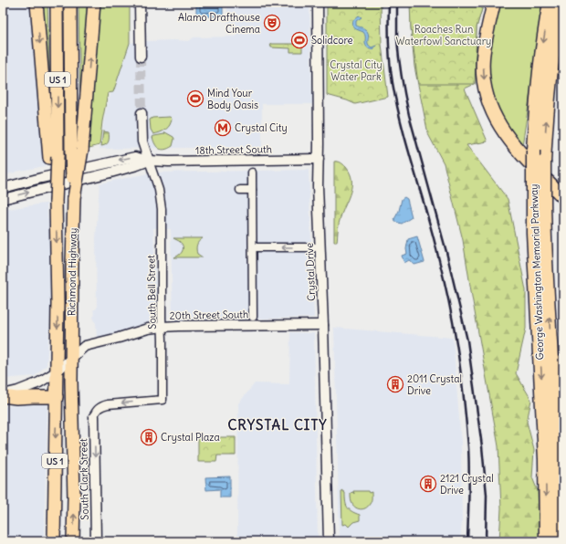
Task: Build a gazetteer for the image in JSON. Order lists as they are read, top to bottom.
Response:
{
  "streets": {
    "highway": ["US 1", "Richmond Highway", "George Washington Memorial Parkway"],
    "street": [
      "18th Street South",
      "Crystal Drive",
      "South Bell Street",
      "20th Street South",
      "South Clark Street"
    ]
  },
  "crossings": [
    ["US 1", "Richmond Highway"],
    ["18th Street South", "Crystal Drive"],
    ["18th Street South", "South Bell Street"],
    ["Richmond Highway", "20th Street South"],
    ["Crystal Drive", "20th Street South"],
    ["South Bell Street", "20th Street South"],
    ["South Bell Street", "South Clark Street"]
  ],
  "one_way": ["South Clark Street"],
  "districts": ["CRYSTAL CITY"],
  "parks": ["Roaches Run Waterfowl Sanctuary", "Crystal City Water Park"],
  "places": {
    "theatre": ["Alamo Drafthouse Cinema"],
    "sports": ["Solidcore", "Mind Your Body Oasis"],
    "metro station": ["Crystal City"],
    "building": ["2011 Crystal Drive", "Crystal Plaza", "2121 Crystal Drive"]
  }
}
